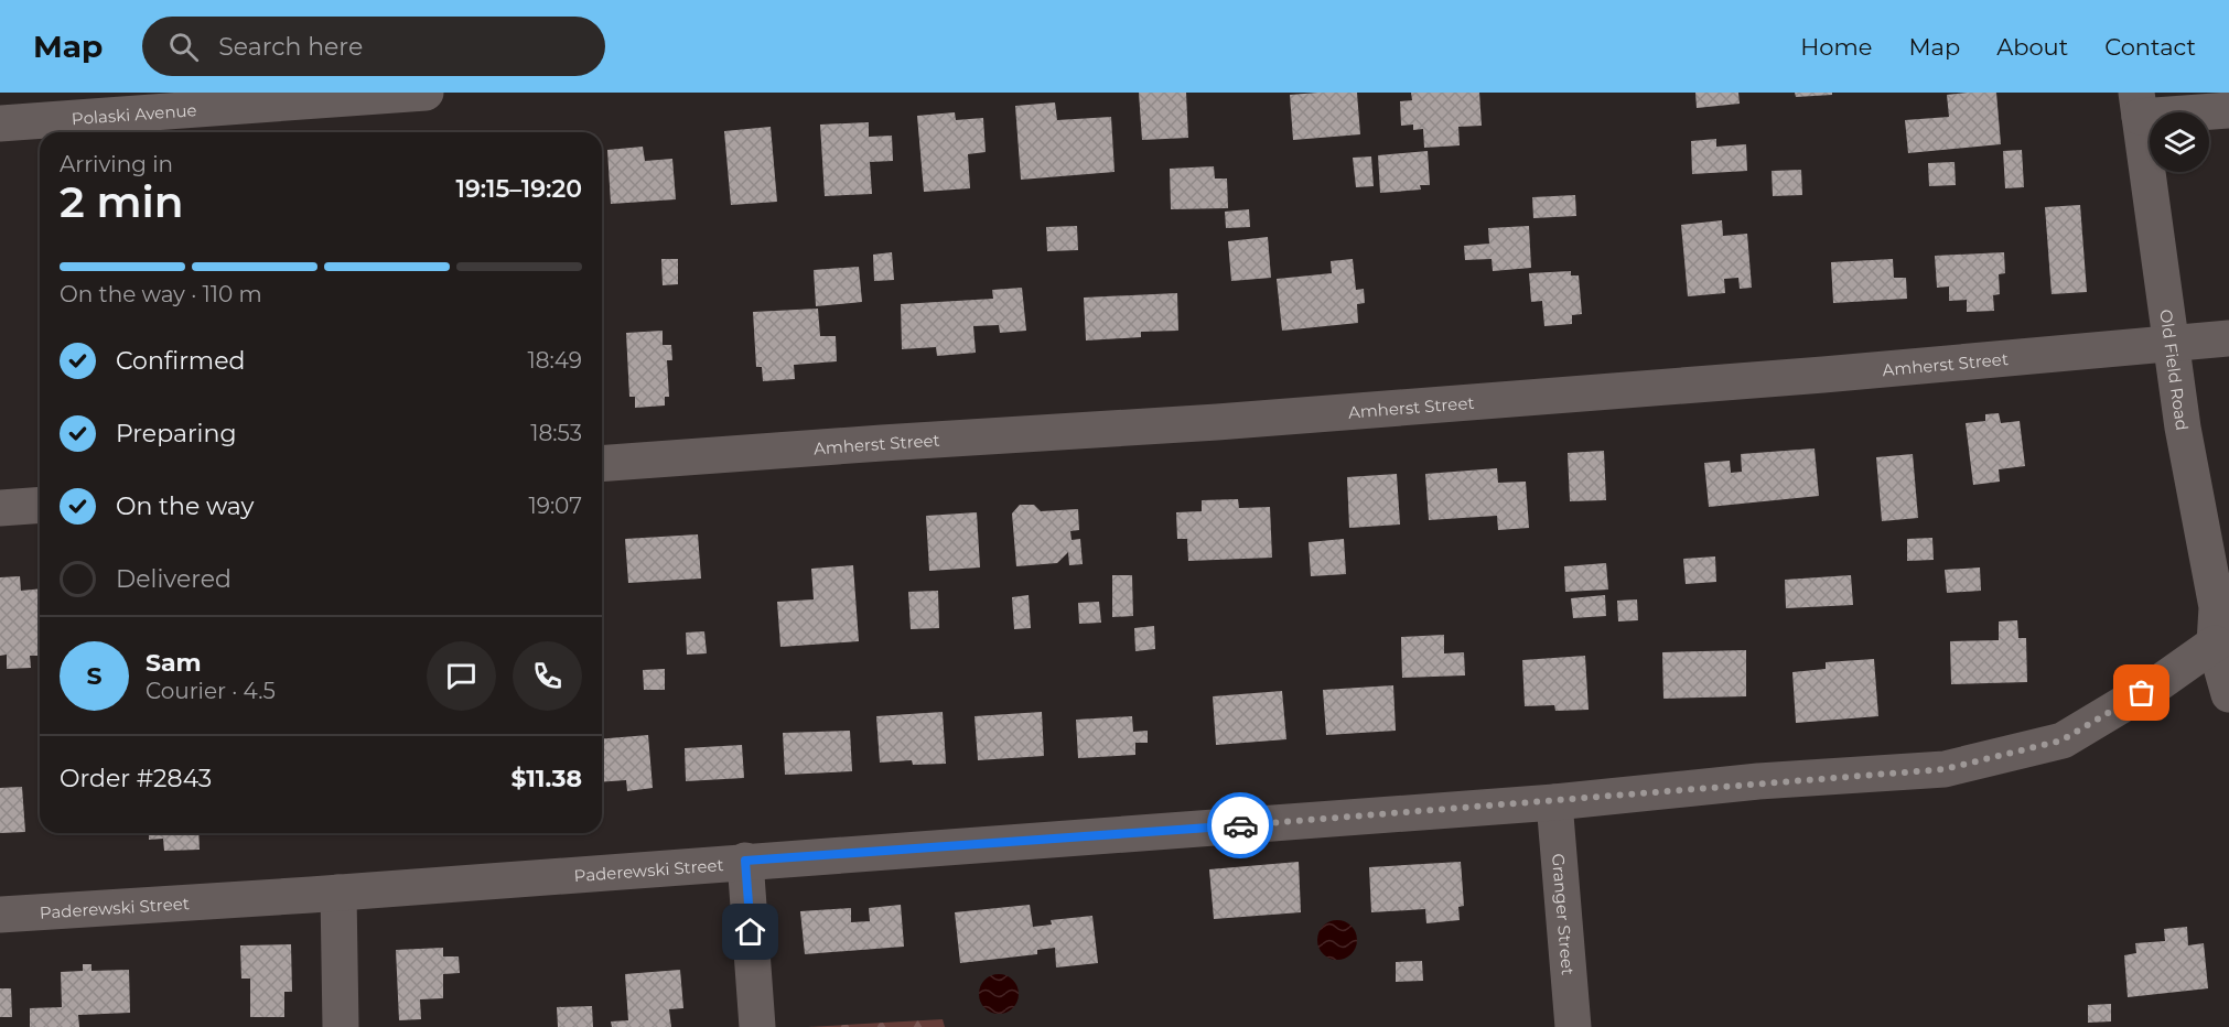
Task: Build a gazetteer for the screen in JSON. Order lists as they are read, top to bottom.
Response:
{
  "streets": {
    "street": [
      "Polaski Avenue",
      "Amherst Street",
      "Old Field Road",
      "Paderewski Street",
      "Granger Street"
    ]
  },
  "crossings": [
    ["Amherst Street", "Old Field Road"],
    ["Old Field Road", "Paderewski Street"],
    ["Paderewski Street", "Granger Street"]
  ],
  "page": {
    "header": "Map",
    "search": "Search here",
    "nav": [
      "Home",
      "Map",
      "About",
      "Contact"
    ],
    "heading": ["2 min", "Arriving in", "19:15–19:20"],
    "panel": [
      "Sam",
      "Courier · 4.5",
      "Order #2843",
      "$11.38"
    ],
    "bar": "On the way · 110 m",
    "list": [
      ["Confirmed", "18:49"],
      ["Preparing", "18:53"],
      ["On the way", "19:07"],
      "Delivered"
    ],
    "round": "S"
  }
}
